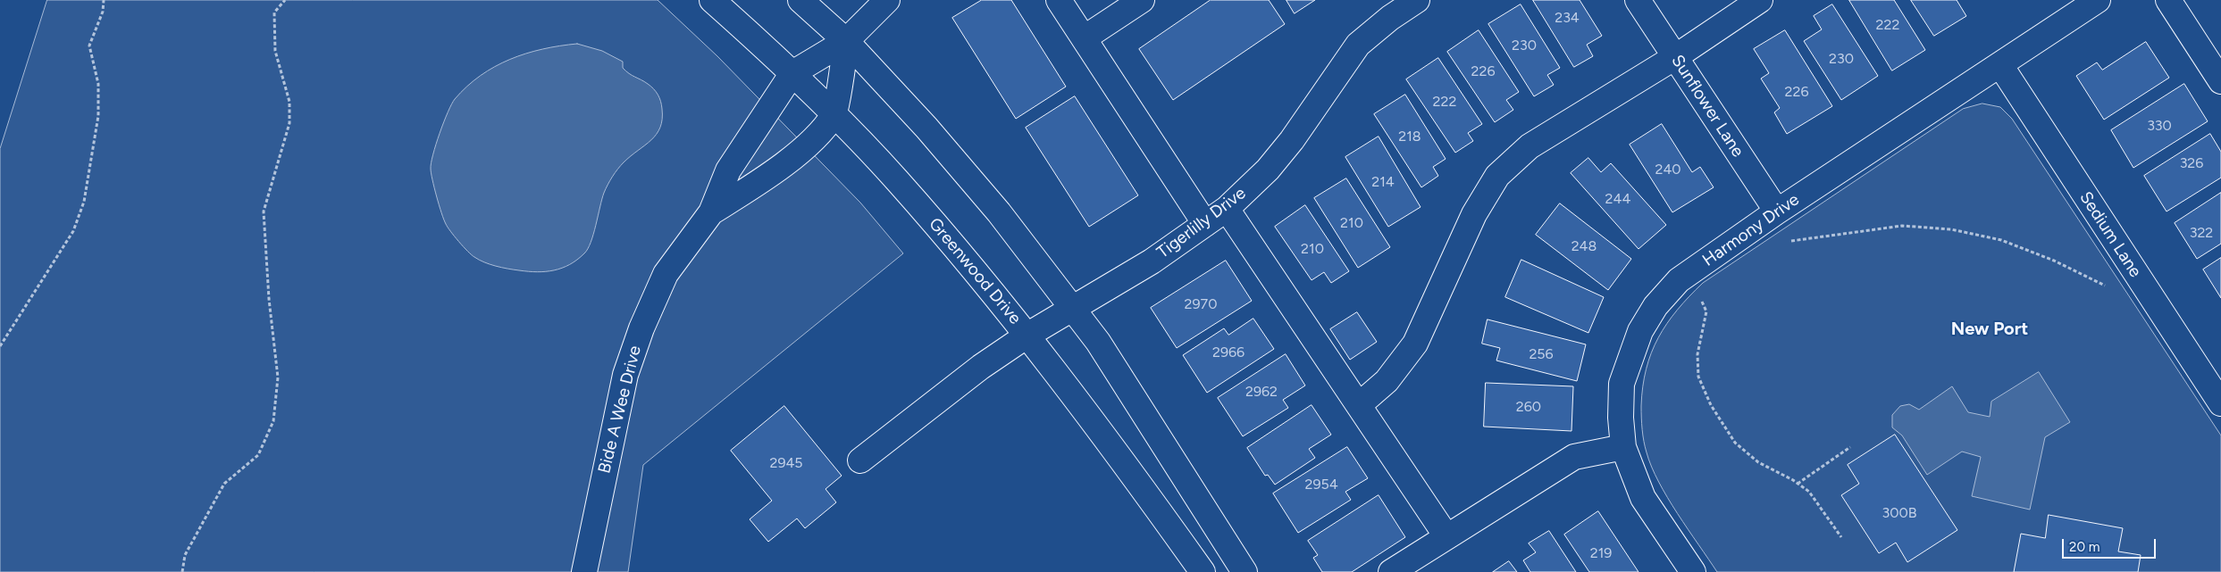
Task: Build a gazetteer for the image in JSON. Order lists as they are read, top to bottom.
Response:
{
  "streets": {
    "street": [
      "Sunflower Lane",
      "Tigerlilly Drive",
      "Harmony Drive",
      "Sedium Lane",
      "Greenwood Drive",
      "Bide A Wee Drive"
    ]
  },
  "crossings": [
    ["Sunflower Lane", "Harmony Drive"],
    ["Tigerlilly Drive", "Greenwood Drive"],
    ["Harmony Drive", "Sedium Lane"],
    ["Greenwood Drive", "Bide A Wee Drive"]
  ],
  "districts": ["New Port"],
  "house_numbers": [
    "234",
    "222",
    "230",
    "230",
    "226",
    "226",
    "222",
    "330",
    "218",
    "326",
    "240",
    "214",
    "244",
    "210",
    "322",
    "248",
    "210",
    "2970",
    "2966",
    "256",
    "2962",
    "260",
    "2945",
    "2954",
    "300B",
    "219"
  ],
  "scale_bar": "20 m"
}
